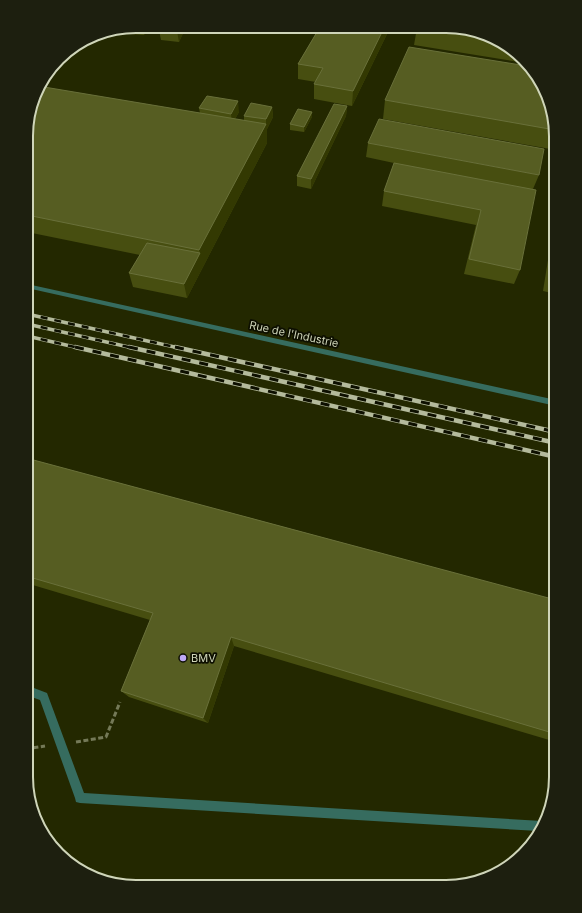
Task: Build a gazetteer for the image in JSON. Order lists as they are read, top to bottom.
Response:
{
  "streets": {
    "street": ["Rue de l'Industrie"]
  },
  "places": ["BMV"]
}
